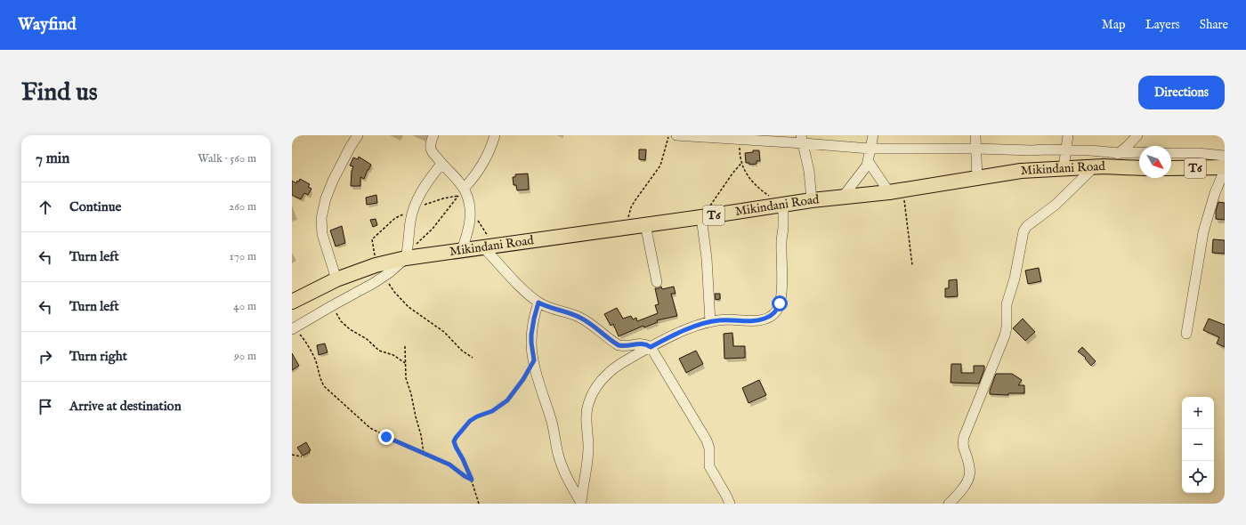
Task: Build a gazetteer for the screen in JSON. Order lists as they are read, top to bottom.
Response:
{
  "streets": {
    "highway": ["T6", "Mikindani Road"]
  },
  "north": "bottom right",
  "page": {
    "header": "Wayfind",
    "nav": ["Map", "Layers", "Share"],
    "buttons": "Directions",
    "title": "Find us",
    "heading": ["7 min", "Walk · 560 m"],
    "list": [
      ["Continue", "260 m"],
      ["Turn left", "170 m"],
      ["Turn left", "40 m"],
      ["Turn right", "90 m"],
      "Arrive at destination"
    ],
    "map_buttons": ["+", "−"]
  }
}
